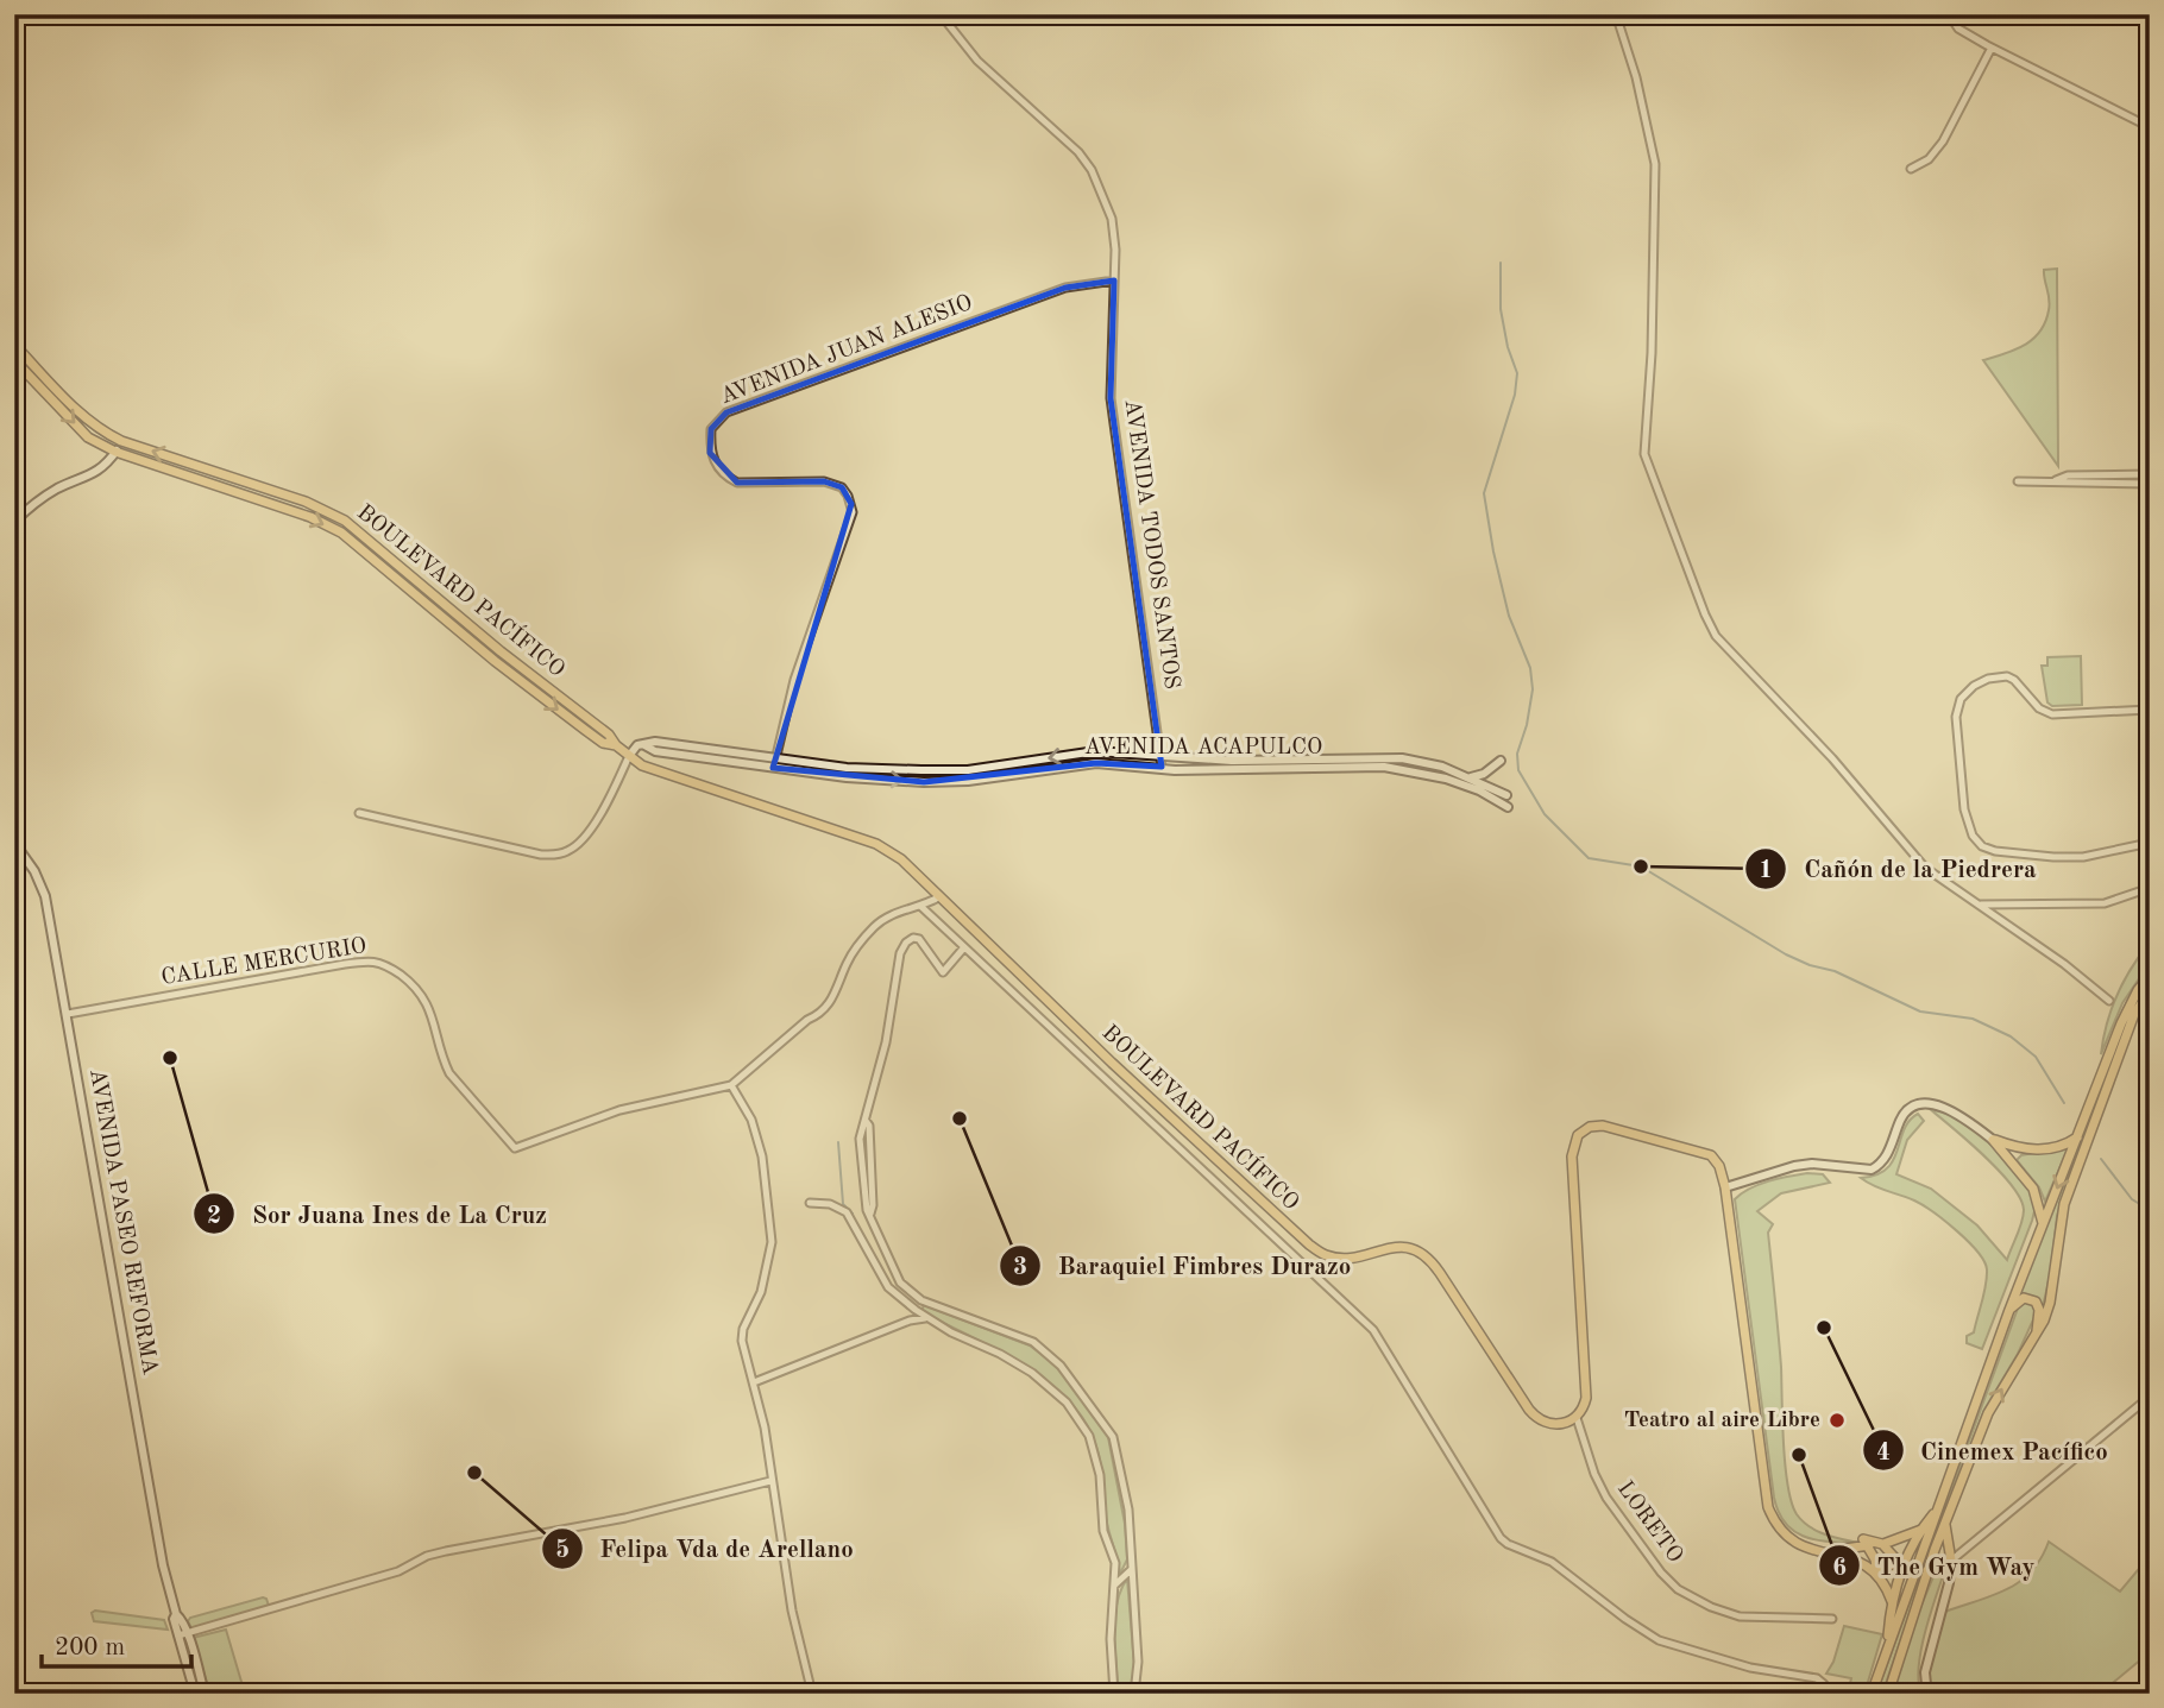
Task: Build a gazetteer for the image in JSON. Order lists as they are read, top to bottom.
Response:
{
  "streets": {
    "main road": ["BOULEVARD PACÍFICO", "AVENIDA ACAPULCO", "AVENIDA PASEO REFORMA"],
    "street": [
      "AVENIDA JUAN ALESIO",
      "AVENIDA TODOS SANTOS",
      "CALLE MERCURIO",
      "LORETO"
    ]
  },
  "crossings": [
    ["AVENIDA JUAN ALESIO", "AVENIDA TODOS SANTOS"],
    ["AVENIDA JUAN ALESIO", "AVENIDA ACAPULCO"],
    ["AVENIDA TODOS SANTOS", "AVENIDA ACAPULCO"],
    ["BOULEVARD PACÍFICO", "AVENIDA ACAPULCO"],
    ["BOULEVARD PACÍFICO", "LORETO"],
    ["CALLE MERCURIO", "AVENIDA PASEO REFORMA"]
  ],
  "places": [
    "Cañón de la Piedrera",
    "Sor Juana Ines de La Cruz",
    "Baraquiel Fimbres Durazo",
    "Cinemex Pacífico",
    "Teatro al aire Libre",
    "The Gym Way",
    "Felipa Vda de Arellano"
  ],
  "scale_bar": "200 m"
}
